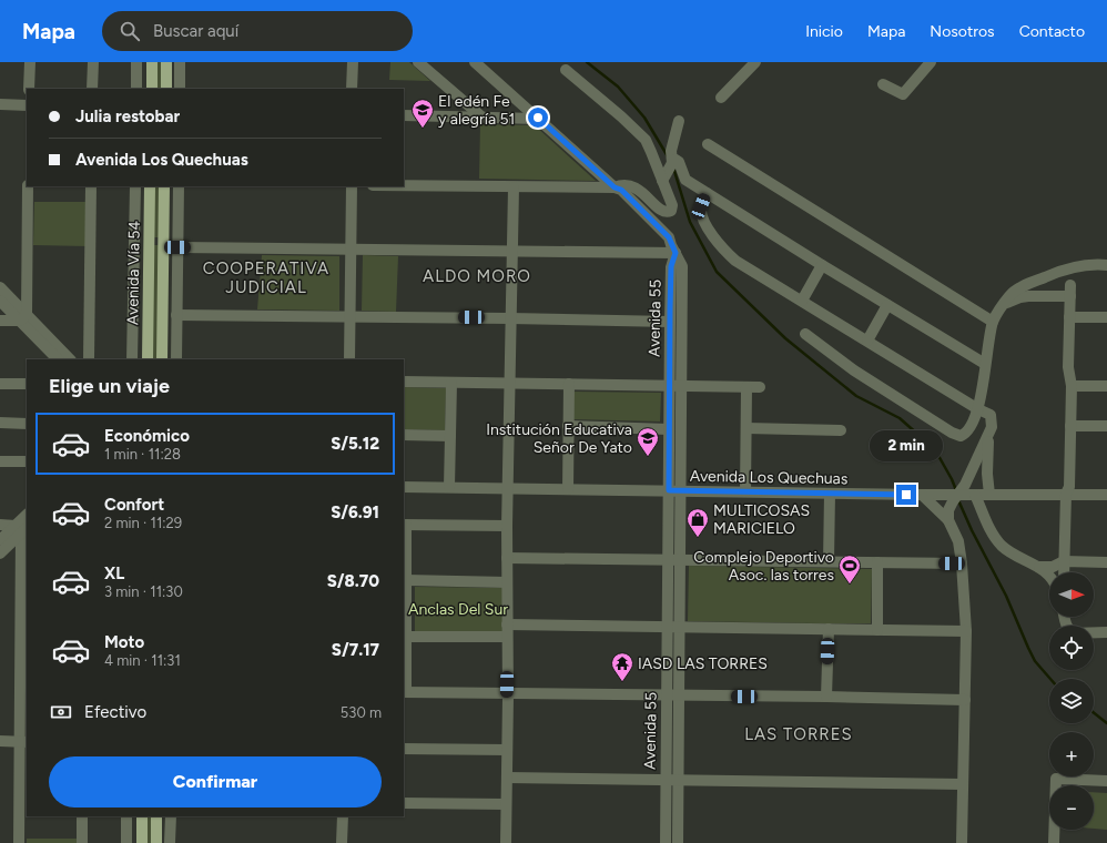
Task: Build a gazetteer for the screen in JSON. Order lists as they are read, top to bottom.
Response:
{
  "streets": {
    "main road": ["Avenida Vía 54"],
    "street": ["Avenida 55", "Avenida Los Quechuas"]
  },
  "crossings": [
    ["Avenida 55", "Avenida Los Quechuas"]
  ],
  "districts": ["COOPERATIVA JUDICIAL", "ALDO MORO", "LAS TORRES"],
  "parks": ["Anclas Del Sur"],
  "places": {
    "school or university": ["El edén Fe y alegría 51", "Institución Educativa Señor De Yato"],
    "shop": ["MULTICOSAS MARICIELO"],
    "sports": ["Complejo Deportivo Asoc. las torres"],
    "temple": ["IASD LAS TORRES"]
  },
  "north": "right",
  "page": {
    "header": "Mapa",
    "search": "Buscar aquí",
    "nav": [
      "Inicio",
      "Mapa",
      "Nosotros",
      "Contacto"
    ],
    "banner": ["Julia restobar", "Avenida Los Quechuas"],
    "heading": "Elige un viaje",
    "list": [
      {
        "name": "Económico",
        "note": "1 min · 11:28",
        "value": "S/5.12"
      },
      {
        "name": "Confort",
        "note": "2 min · 11:29",
        "value": "S/6.91"
      },
      {
        "name": "XL",
        "note": "3 min · 11:30",
        "value": "S/8.70"
      },
      {
        "name": "Moto",
        "note": "4 min · 11:31",
        "value": "S/7.17"
      }
    ],
    "bubble": "2 min",
    "map_buttons": ["+", "−"],
    "pay": ["Efectivo", "530 m"],
    "buttons": "Confirmar"
  }
}
